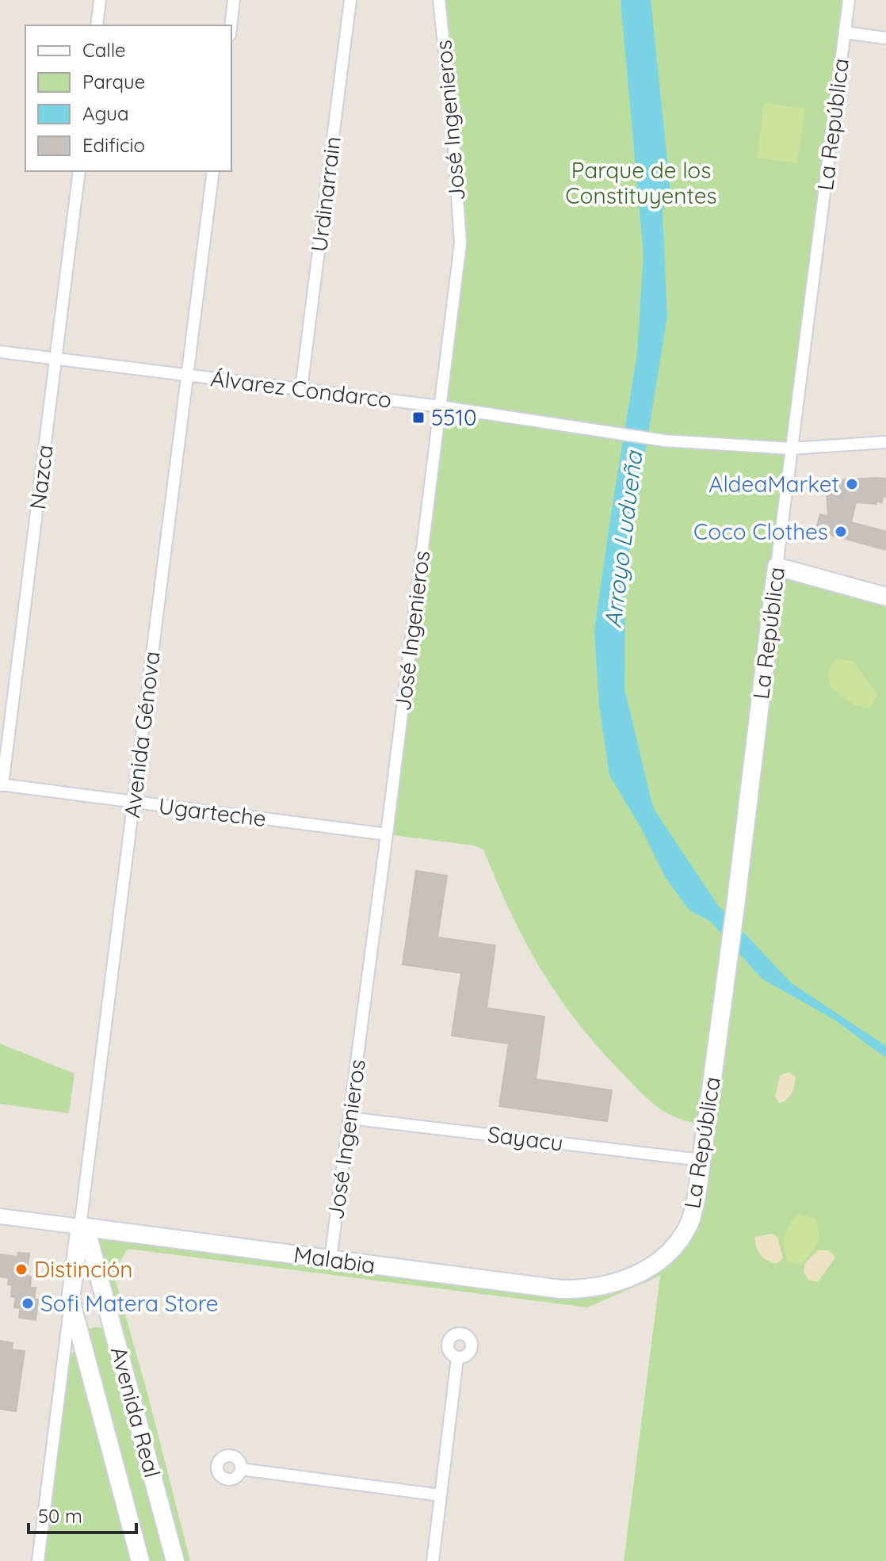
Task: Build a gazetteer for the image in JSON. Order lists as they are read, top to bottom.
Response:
{
  "streets": {
    "main road": [
      "La República",
      "Avenida Génova",
      "Malabia",
      "Avenida Real"
    ],
    "street": [
      "José Ingenieros",
      "Urdinarrain",
      "Álvarez Condarco",
      "Nazca",
      "Ugarteche",
      "Sayacu"
    ]
  },
  "crossings": [
    ["José Ingenieros", "Álvarez Condarco"],
    ["José Ingenieros", "Ugarteche"],
    ["José Ingenieros", "Sayacu"],
    ["José Ingenieros", "Malabia"],
    ["La República", "Álvarez Condarco"],
    ["La República", "Sayacu"],
    ["La República", "Malabia"],
    ["Urdinarrain", "Álvarez Condarco"],
    ["Álvarez Condarco", "Nazca"],
    ["Álvarez Condarco", "Avenida Génova"],
    ["Nazca", "Ugarteche"],
    ["Avenida Génova", "Ugarteche"],
    ["Avenida Génova", "Malabia"],
    ["Avenida Génova", "Avenida Real"],
    ["Malabia", "Avenida Real"]
  ],
  "water": ["Arroyo Ludueña"],
  "parks": ["Parque de los Constituyentes"],
  "places": {
    "transit": ["5510"],
    "other": [
      "AldeaMarket",
      "Coco Clothes",
      "Distinción",
      "Sofi Matera Store"
    ]
  },
  "legend": [
    "Calle",
    "Parque",
    "Agua",
    "Edificio"
  ],
  "scale_bar": "50 m"
}
